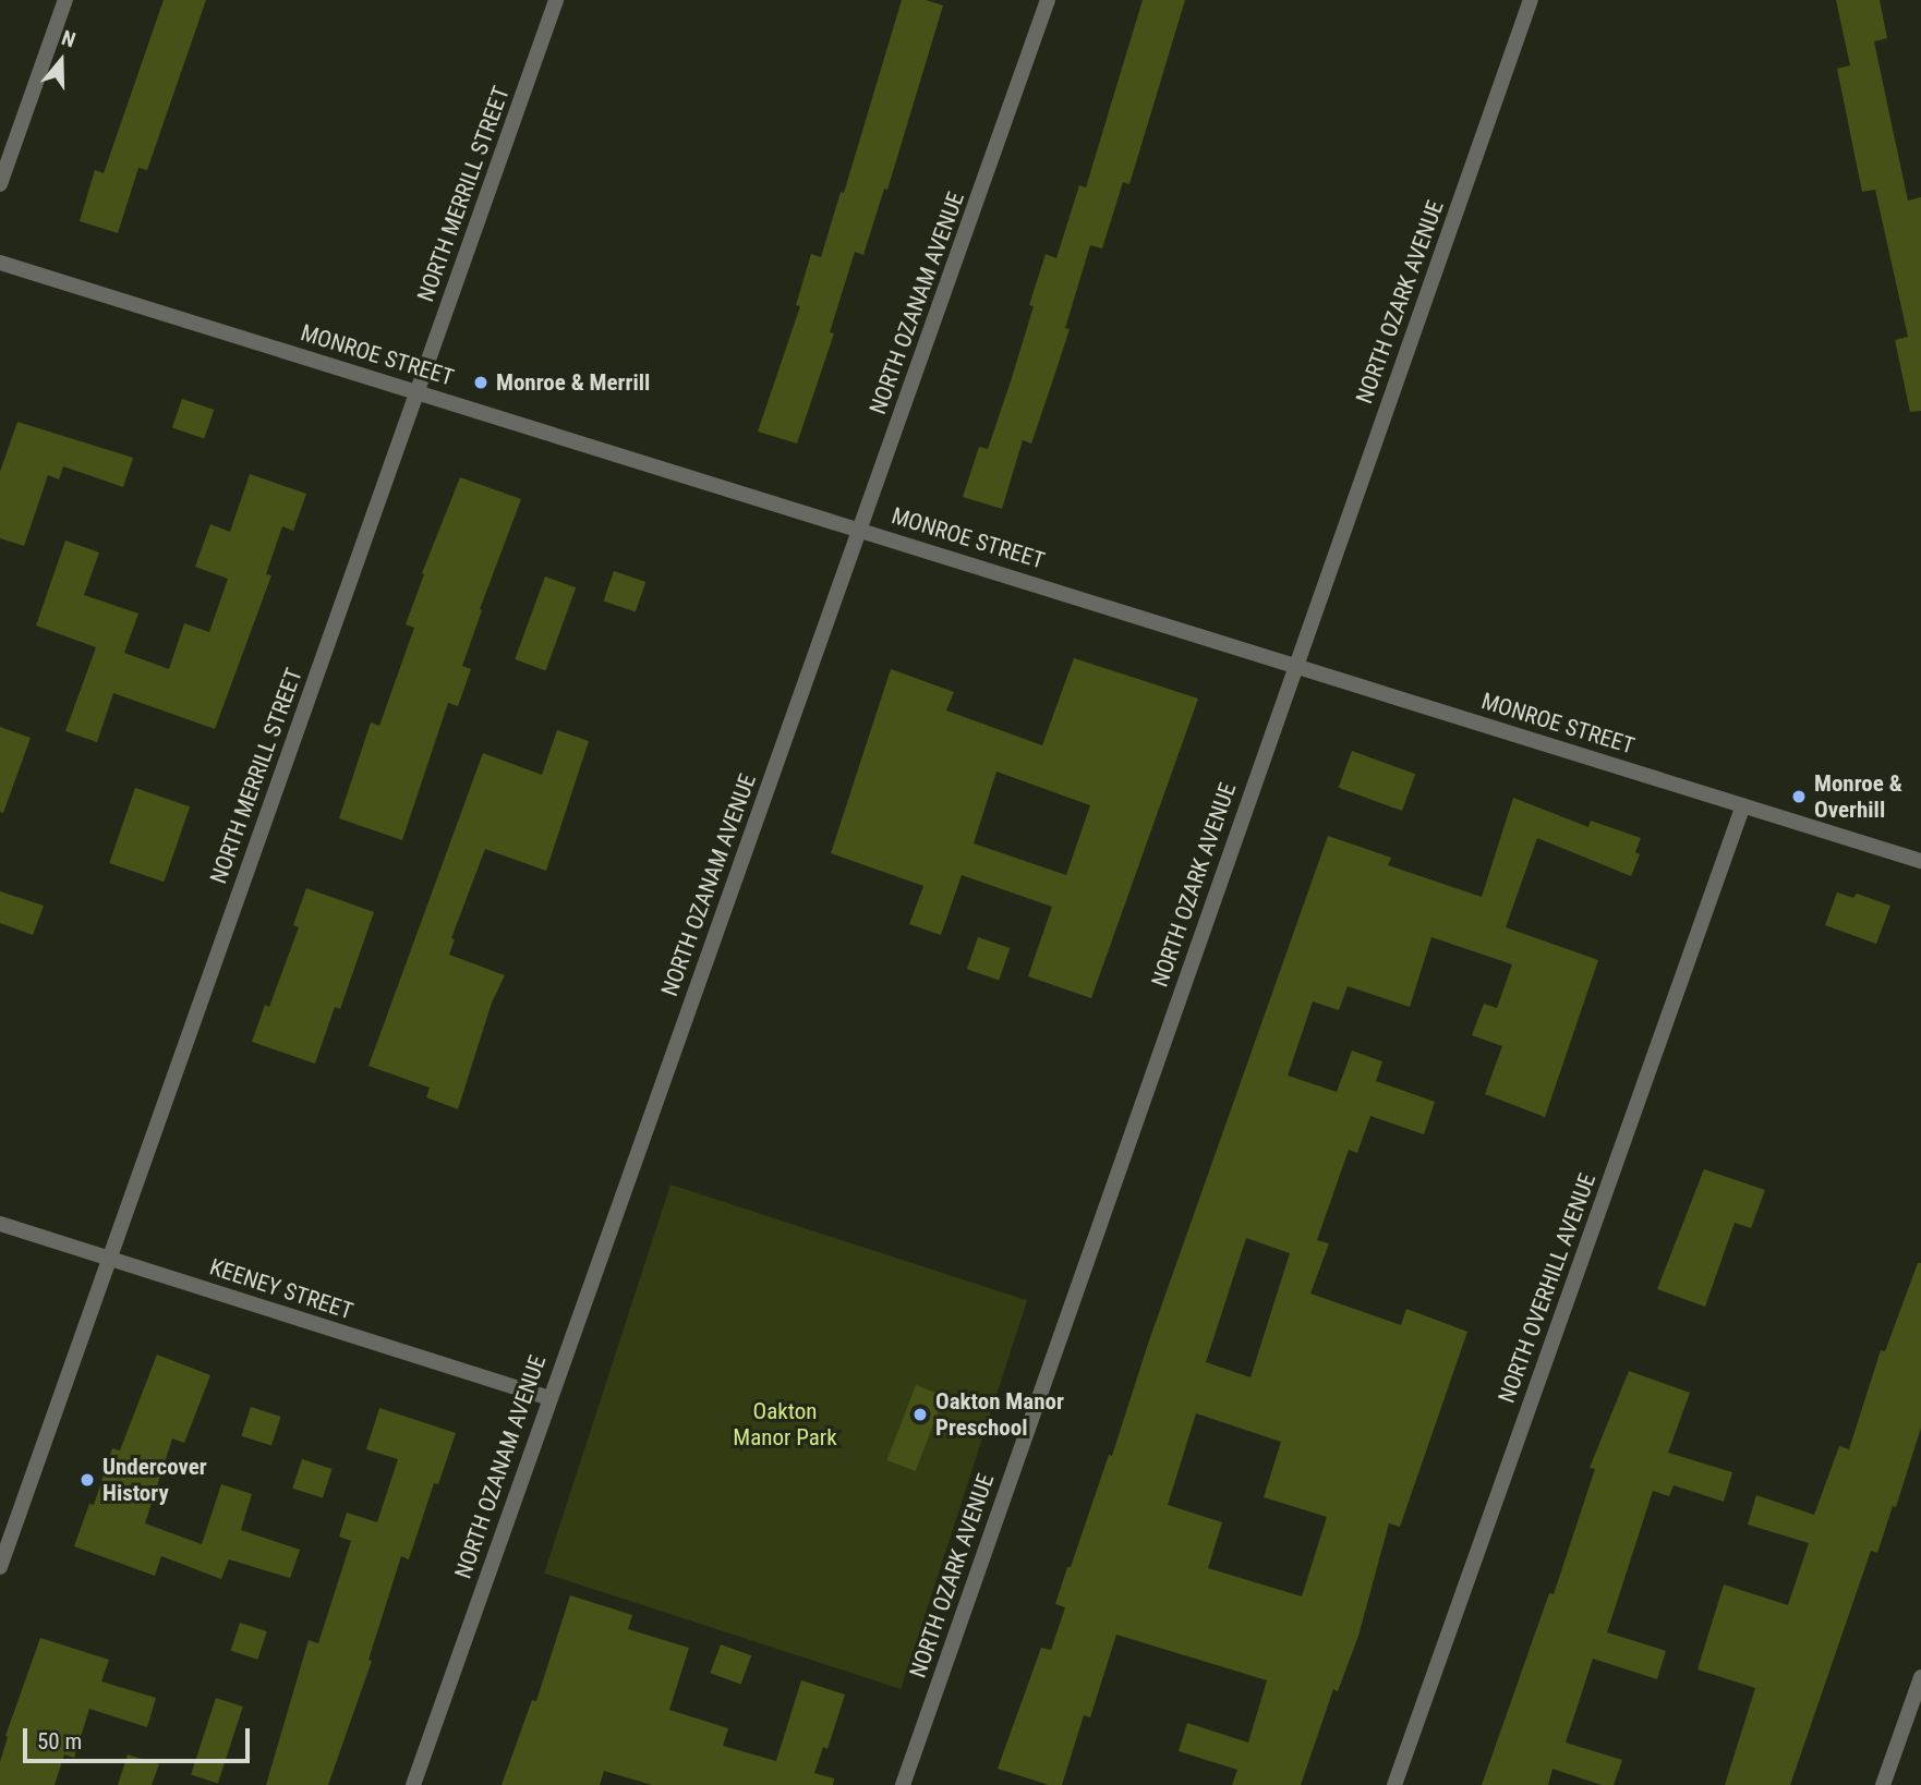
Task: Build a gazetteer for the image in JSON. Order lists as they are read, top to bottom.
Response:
{
  "streets": {
    "street": [
      "NORTH MERRILL STREET",
      "NORTH OZARK AVENUE",
      "NORTH OZANAM AVENUE",
      "MONROE STREET",
      "NORTH OVERHILL AVENUE",
      "KEENEY STREET"
    ]
  },
  "crossings": [
    ["NORTH MERRILL STREET", "MONROE STREET"],
    ["NORTH MERRILL STREET", "KEENEY STREET"],
    ["NORTH OZARK AVENUE", "MONROE STREET"],
    ["NORTH OZANAM AVENUE", "MONROE STREET"],
    ["NORTH OZANAM AVENUE", "KEENEY STREET"],
    ["MONROE STREET", "NORTH OVERHILL AVENUE"]
  ],
  "parks": ["Oakton Manor Park"],
  "places": [
    "Monroe & Merrill",
    "Monroe & Overhill",
    "Oakton Manor Preschool",
    "Undercover History"
  ],
  "scale_bar": "50 m",
  "north": "top"
}
